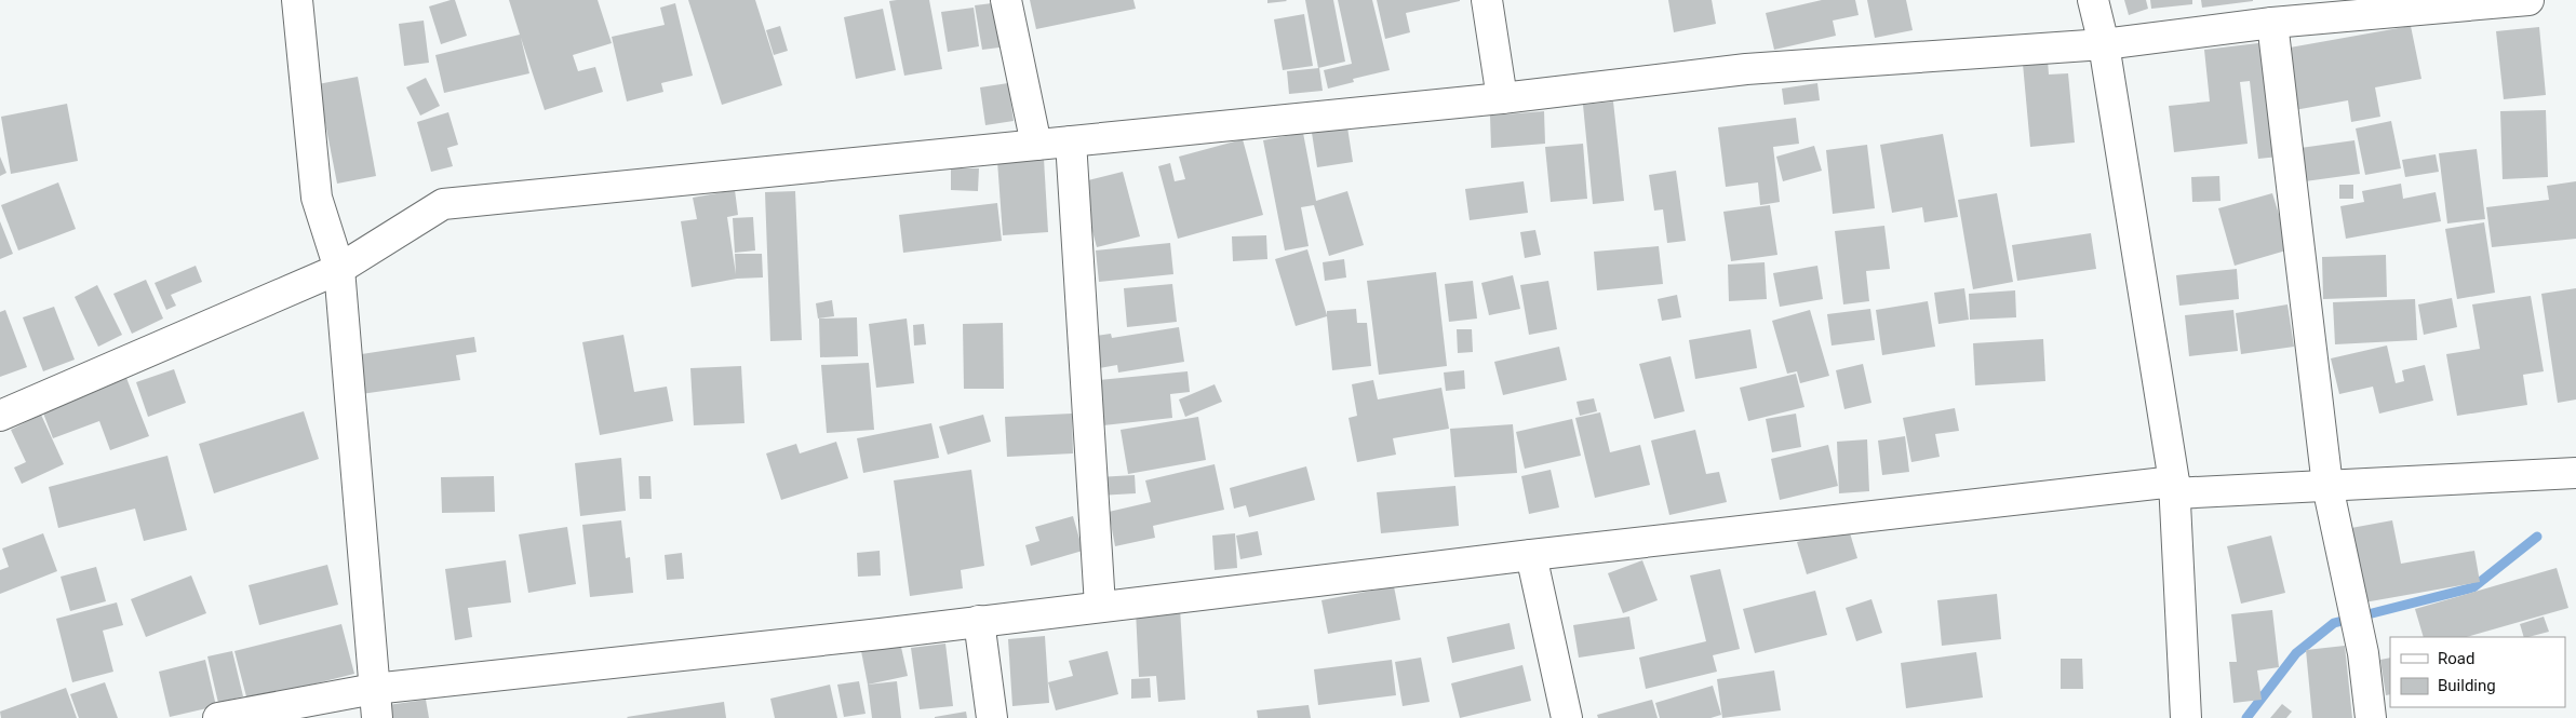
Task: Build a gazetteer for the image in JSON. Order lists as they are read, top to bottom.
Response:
{
  "legend": ["Road", "Building"]
}
